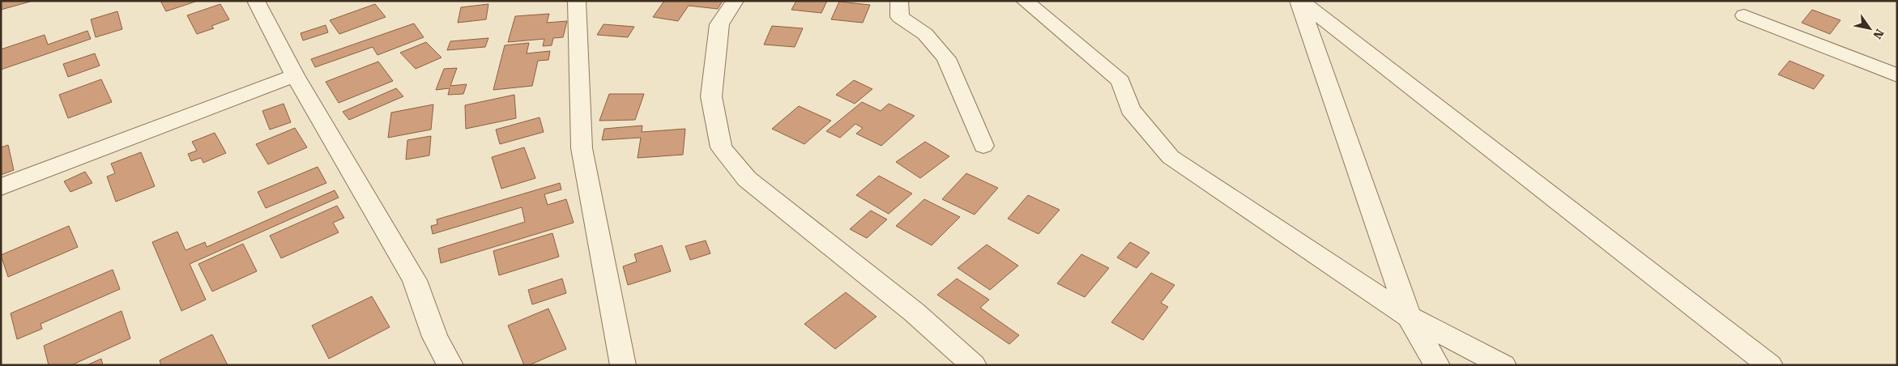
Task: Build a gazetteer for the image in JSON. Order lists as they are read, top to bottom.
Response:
{
  "north": "bottom right"
}
